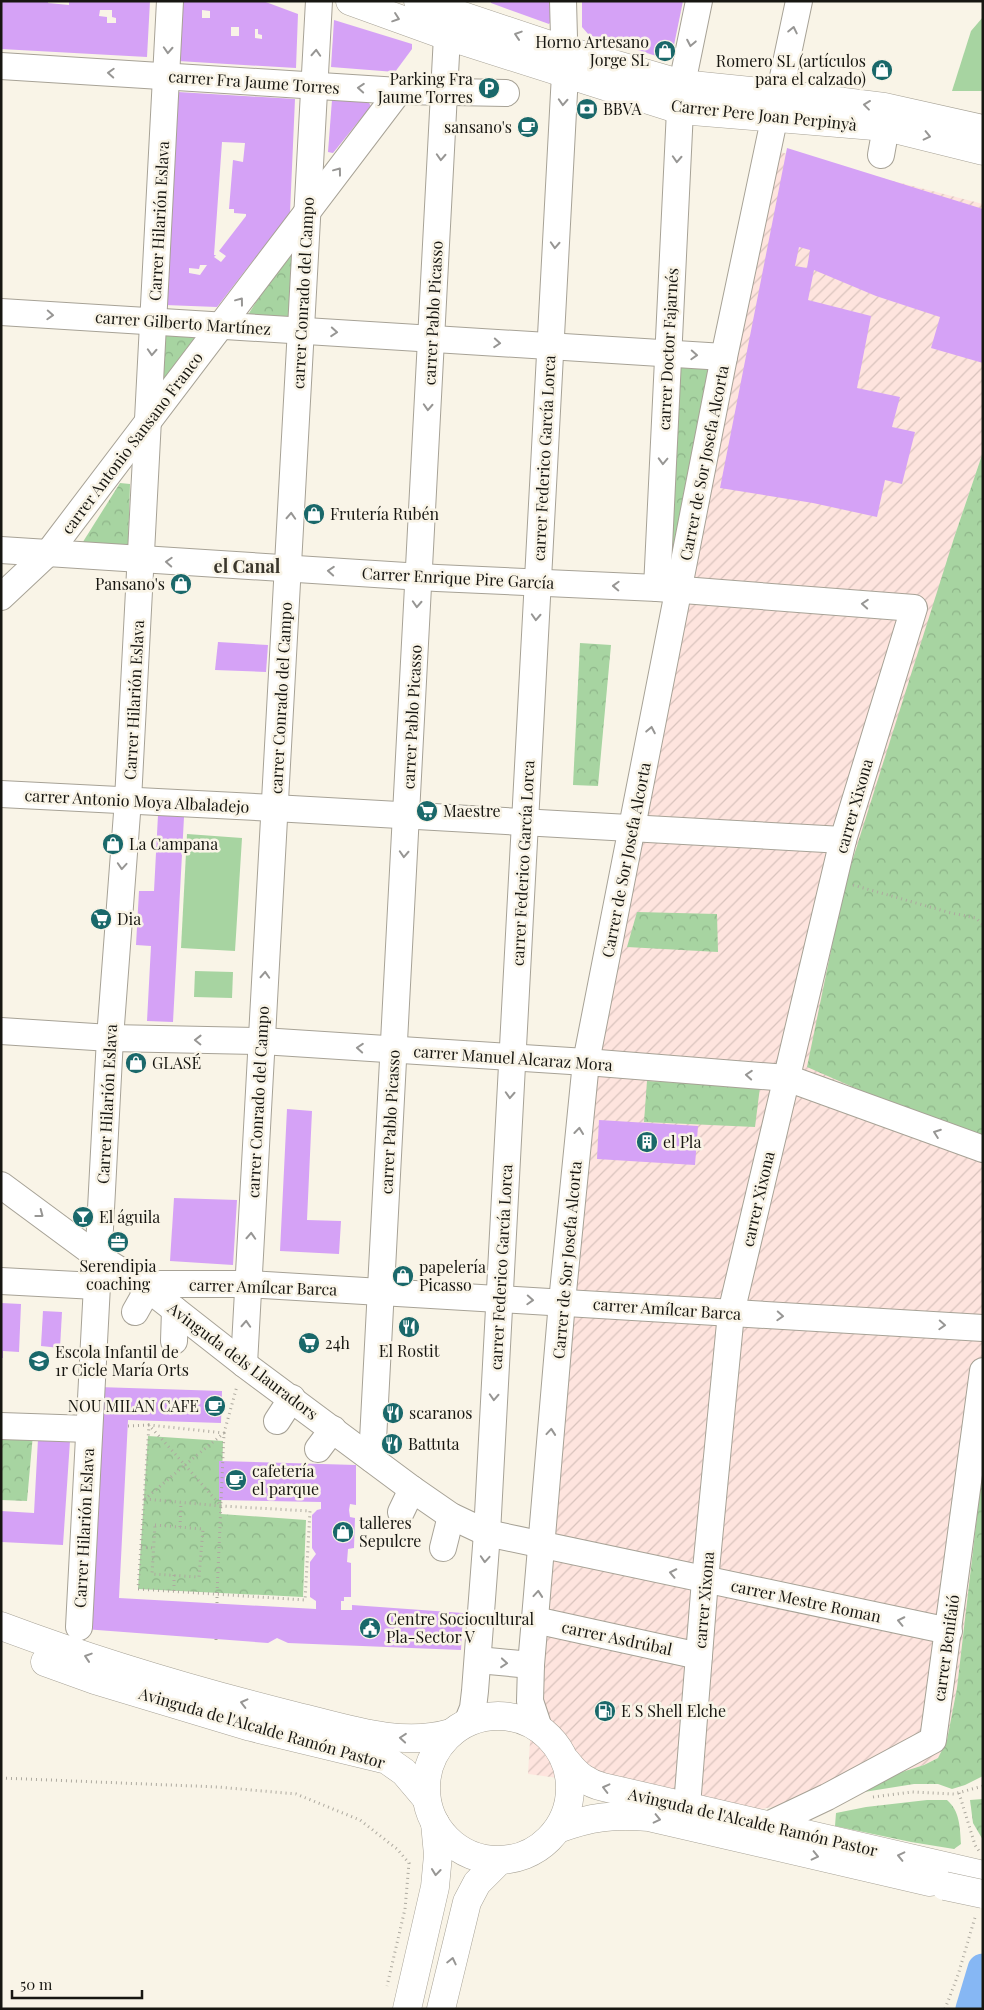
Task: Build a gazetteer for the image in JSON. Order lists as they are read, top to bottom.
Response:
{
  "streets": {
    "main road": ["Carrer Pere Joan Perpinyà", "Avinguda de l'Alcalde Ramón Pastor"],
    "street": [
      "carrer Fra Jaume Torres",
      "Carrer Hilarión Eslava",
      "carrer Conrado del Campo",
      "carrer Pablo Picasso",
      "carrer Gilberto Martínez",
      "carrer Doctor Fajarnés",
      "carrer Antonio Sansano Franco",
      "carrer Federico García Lorca",
      "Carrer de Sor Josefa Alcorta",
      "Carrer Enrique Pire García",
      "carrer Antonio Moya Albaladejo",
      "carrer Xixona",
      "carrer Manuel Alcaraz Mora",
      "carrer Amílcar Barca",
      "Avinguda dels Llauradors",
      "carrer Mestre Roman",
      "carrer Asdrúbal",
      "carrer Benifaió"
    ]
  },
  "crossings": [
    ["carrer Fra Jaume Torres", "Carrer Hilarión Eslava"],
    ["carrer Fra Jaume Torres", "carrer Conrado del Campo"],
    ["carrer Fra Jaume Torres", "carrer Pablo Picasso"],
    ["carrer Fra Jaume Torres", "carrer Antonio Sansano Franco"],
    ["Carrer Pere Joan Perpinyà", "carrer Pablo Picasso"],
    ["Carrer Pere Joan Perpinyà", "carrer Doctor Fajarnés"],
    ["Carrer Pere Joan Perpinyà", "carrer Federico García Lorca"],
    ["Carrer Pere Joan Perpinyà", "Carrer de Sor Josefa Alcorta"],
    ["Carrer Hilarión Eslava", "carrer Gilberto Martínez"],
    ["Carrer Hilarión Eslava", "carrer Antonio Sansano Franco"],
    ["Carrer Hilarión Eslava", "Carrer Enrique Pire García"],
    ["Carrer Hilarión Eslava", "carrer Antonio Moya Albaladejo"],
    ["Carrer Hilarión Eslava", "carrer Manuel Alcaraz Mora"],
    ["Carrer Hilarión Eslava", "Avinguda dels Llauradors"],
    ["carrer Conrado del Campo", "carrer Gilberto Martínez"],
    ["carrer Conrado del Campo", "carrer Antonio Sansano Franco"],
    ["carrer Conrado del Campo", "Carrer Enrique Pire García"],
    ["carrer Conrado del Campo", "carrer Antonio Moya Albaladejo"],
    ["carrer Conrado del Campo", "carrer Manuel Alcaraz Mora"],
    ["carrer Conrado del Campo", "carrer Amílcar Barca"],
    ["carrer Conrado del Campo", "Avinguda dels Llauradors"],
    ["carrer Pablo Picasso", "carrer Gilberto Martínez"],
    ["carrer Pablo Picasso", "Carrer Enrique Pire García"],
    ["carrer Pablo Picasso", "carrer Antonio Moya Albaladejo"],
    ["carrer Pablo Picasso", "carrer Manuel Alcaraz Mora"],
    ["carrer Pablo Picasso", "carrer Amílcar Barca"],
    ["carrer Pablo Picasso", "Avinguda dels Llauradors"],
    ["carrer Gilberto Martínez", "carrer Doctor Fajarnés"],
    ["carrer Gilberto Martínez", "carrer Antonio Sansano Franco"],
    ["carrer Gilberto Martínez", "carrer Federico García Lorca"],
    ["carrer Gilberto Martínez", "Carrer de Sor Josefa Alcorta"],
    ["carrer Doctor Fajarnés", "Carrer de Sor Josefa Alcorta"],
    ["carrer Doctor Fajarnés", "Carrer Enrique Pire García"],
    ["carrer Antonio Sansano Franco", "Carrer Enrique Pire García"],
    ["carrer Federico García Lorca", "Carrer de Sor Josefa Alcorta"],
    ["carrer Federico García Lorca", "Carrer Enrique Pire García"],
    ["carrer Federico García Lorca", "carrer Antonio Moya Albaladejo"],
    ["carrer Federico García Lorca", "carrer Manuel Alcaraz Mora"],
    ["carrer Federico García Lorca", "carrer Amílcar Barca"],
    ["carrer Federico García Lorca", "Avinguda dels Llauradors"],
    ["carrer Federico García Lorca", "carrer Mestre Roman"],
    ["carrer Federico García Lorca", "Avinguda de l'Alcalde Ramón Pastor"],
    ["Carrer de Sor Josefa Alcorta", "Carrer Enrique Pire García"],
    ["Carrer de Sor Josefa Alcorta", "carrer Antonio Moya Albaladejo"],
    ["Carrer de Sor Josefa Alcorta", "carrer Manuel Alcaraz Mora"],
    ["Carrer de Sor Josefa Alcorta", "carrer Amílcar Barca"],
    ["Carrer de Sor Josefa Alcorta", "carrer Mestre Roman"],
    ["Carrer de Sor Josefa Alcorta", "carrer Asdrúbal"],
    ["Carrer de Sor Josefa Alcorta", "Avinguda de l'Alcalde Ramón Pastor"],
    ["Carrer Enrique Pire García", "carrer Xixona"],
    ["carrer Antonio Moya Albaladejo", "carrer Xixona"],
    ["carrer Xixona", "carrer Manuel Alcaraz Mora"],
    ["carrer Xixona", "carrer Amílcar Barca"],
    ["carrer Xixona", "carrer Mestre Roman"],
    ["carrer Xixona", "carrer Asdrúbal"],
    ["carrer Xixona", "Avinguda de l'Alcalde Ramón Pastor"],
    ["carrer Amílcar Barca", "Avinguda dels Llauradors"],
    ["Avinguda dels Llauradors", "carrer Mestre Roman"],
    ["carrer Mestre Roman", "carrer Benifaió"],
    ["carrer Benifaió", "Avinguda de l'Alcalde Ramón Pastor"]
  ],
  "one_way": [
    "carrer Fra Jaume Torres",
    "carrer Conrado del Campo",
    "carrer Pablo Picasso",
    "carrer Gilberto Martínez",
    "carrer Doctor Fajarnés",
    "carrer Antonio Sansano Franco",
    "carrer Federico García Lorca",
    "Carrer de Sor Josefa Alcorta",
    "Carrer Enrique Pire García",
    "carrer Manuel Alcaraz Mora",
    "carrer Amílcar Barca",
    "carrer Mestre Roman"
  ],
  "districts": ["el Canal"],
  "places": {
    "shop": [
      "Horno Artesano Jorge SL",
      "Romero SL (artículos para el calzado)",
      "Frutería Rubén",
      "Pansano's",
      "La Campana",
      "GLASÉ",
      "papelería Picasso",
      "talleres Sepulcre"
    ],
    "parking": ["Parking Fra Jaume Torres"],
    "bank": ["BBVA"],
    "cafe": ["sansano's", "NOU MILAN CAFE", "cafetería el parque"],
    "supermarket": ["Maestre", "Dia", "24h"],
    "building": ["el Pla"],
    "bar": ["El águila"],
    "office": ["Serendipia coaching"],
    "restaurant": ["El Rostit", "scaranos", "Battuta"],
    "school or university": ["Escola Infantil de 1r Cicle María Orts"],
    "public building": ["Centre Sociocultural Pla-Sector V"],
    "fuel station": ["E S Shell Elche"]
  },
  "scale_bar": "50 m"
}
